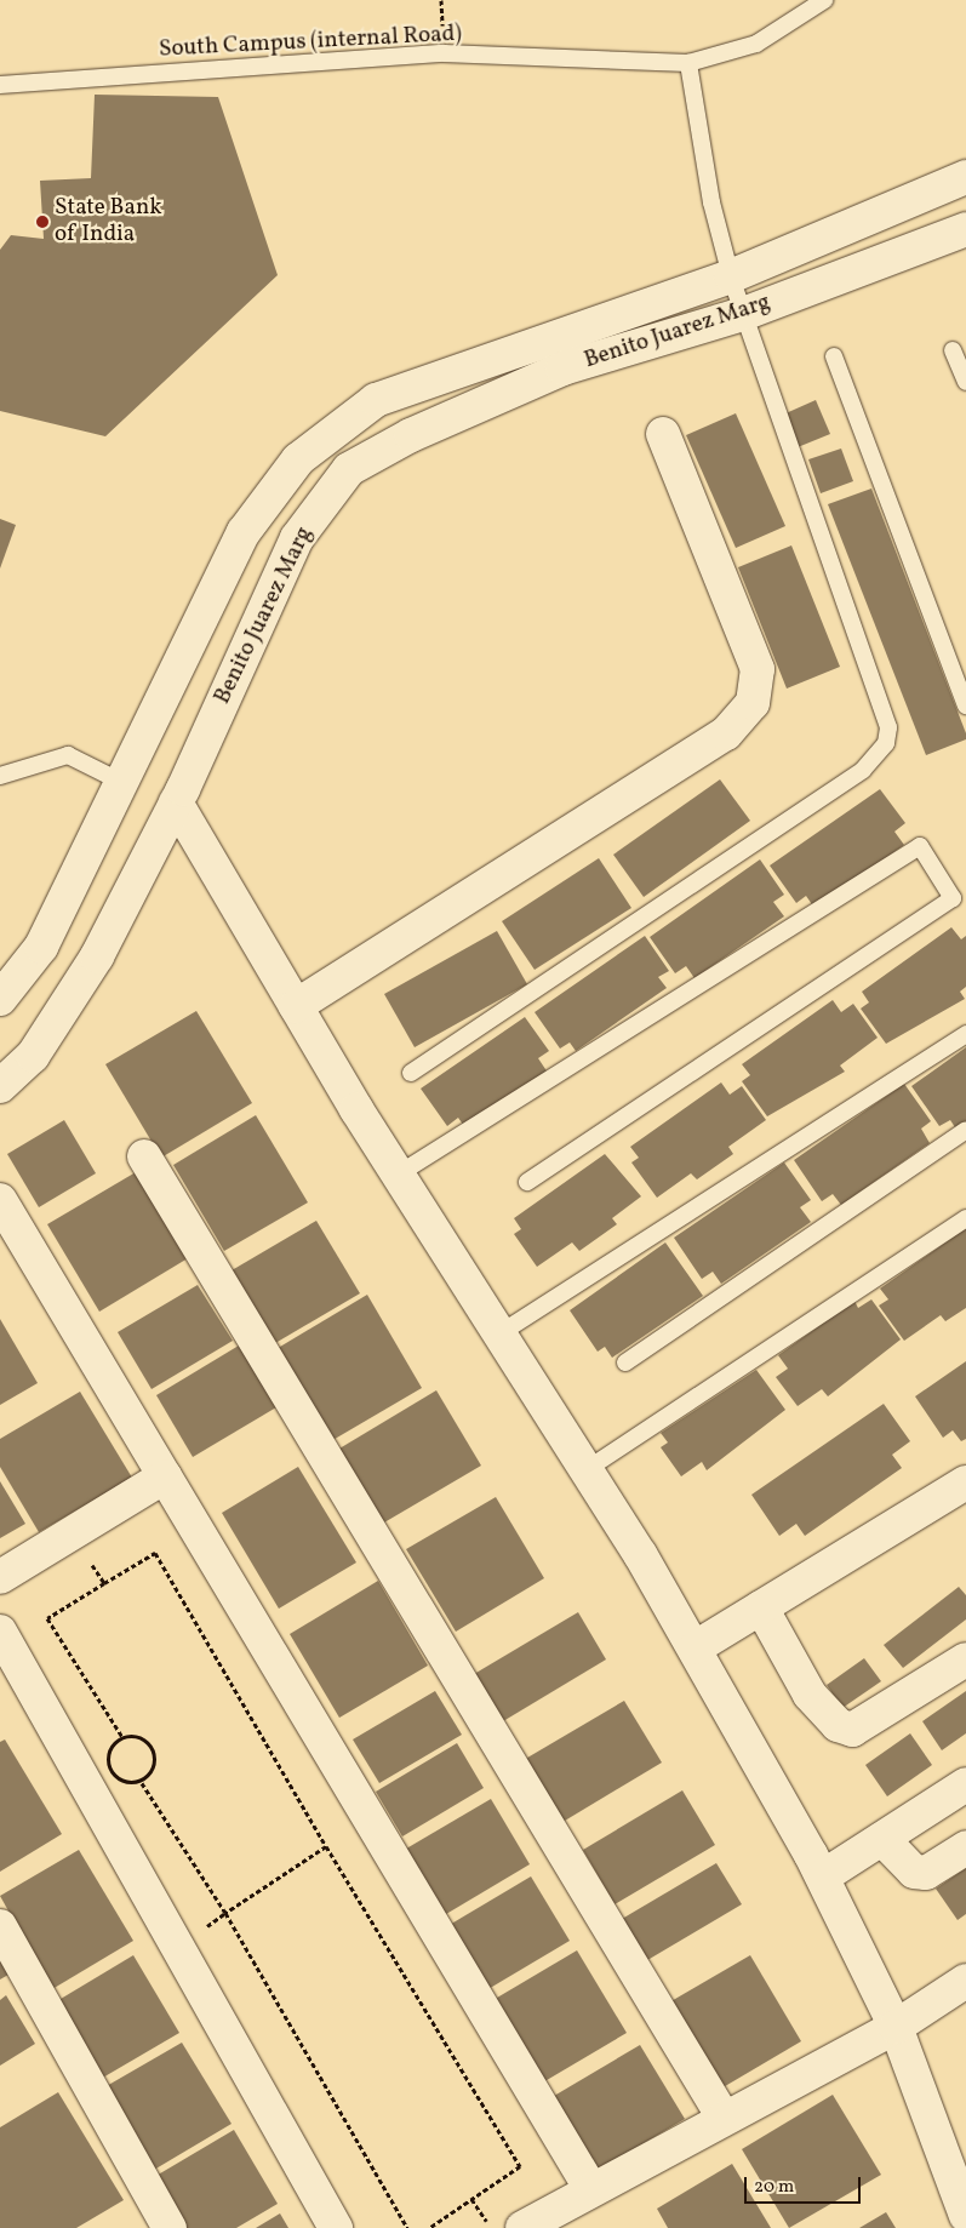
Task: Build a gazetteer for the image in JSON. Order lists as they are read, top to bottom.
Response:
{
  "streets": {
    "street": ["Benito Juarez Marg"],
    "lane": ["South Campus (internal Road)"]
  },
  "places": ["State Bank of India"],
  "scale_bar": "20 m"
}
